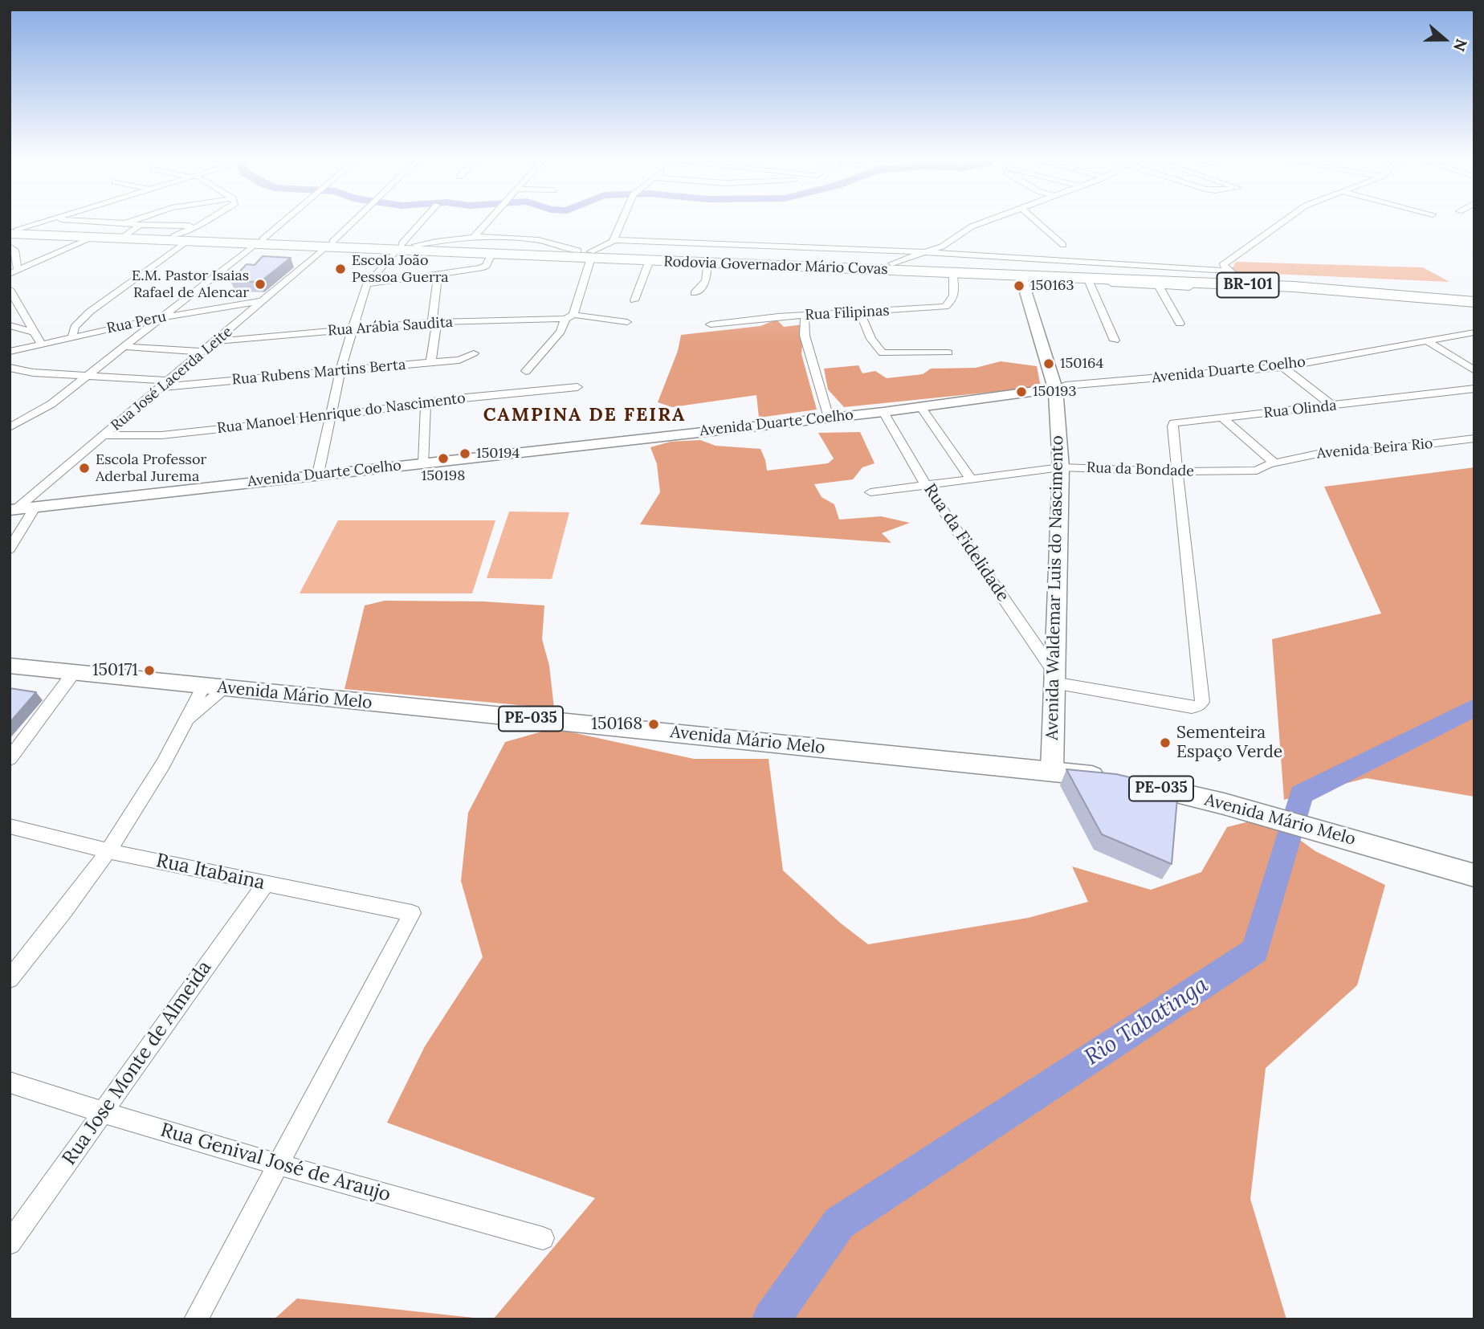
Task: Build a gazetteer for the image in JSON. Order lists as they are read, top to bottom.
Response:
{
  "streets": {
    "highway": ["Rodovia Governador Mário Covas", "BR-101"],
    "main road": [
      "Avenida Duarte Coelho",
      "Avenida Waldemar Luis do Nascimento",
      "Avenida Mário Melo",
      "PE-035"
    ],
    "street": [
      "Rua Filipinas",
      "Rua Peru",
      "Rua Arábia Saudita",
      "Rua Rubens Martins Berta",
      "Rua José Lacerda Leite",
      "Rua Olinda",
      "Rua Manoel Henrique do Nascimento",
      "Avenida Beira Rio",
      "Rua da Bondade",
      "Rua da Fidelidade",
      "Rua Itabaina",
      "Rua Jose Monte de Almeida",
      "Rua Genival José de Araujo"
    ]
  },
  "crossings": [
    ["Rodovia Governador Mário Covas", "Rua Filipinas"],
    ["Rodovia Governador Mário Covas", "Rua José Lacerda Leite"],
    ["Rodovia Governador Mário Covas", "Avenida Waldemar Luis do Nascimento"],
    ["Rua Peru", "Rua José Lacerda Leite"],
    ["Rua Arábia Saudita", "Rua José Lacerda Leite"],
    ["Avenida Duarte Coelho", "Rua José Lacerda Leite"],
    ["Avenida Duarte Coelho", "Rua da Fidelidade"],
    ["Avenida Duarte Coelho", "Avenida Waldemar Luis do Nascimento"],
    ["Rua Rubens Martins Berta", "Rua José Lacerda Leite"],
    ["Rua José Lacerda Leite", "Rua Manoel Henrique do Nascimento"],
    ["Rua Olinda", "Rua da Bondade"],
    ["Avenida Beira Rio", "Rua da Bondade"],
    ["Rua da Bondade", "Rua da Fidelidade"],
    ["Rua da Bondade", "Avenida Waldemar Luis do Nascimento"],
    ["Rua da Fidelidade", "Avenida Waldemar Luis do Nascimento"],
    ["Avenida Waldemar Luis do Nascimento", "Avenida Mário Melo"],
    ["Rua Itabaina", "Rua Jose Monte de Almeida"],
    ["Rua Itabaina", "Rua Genival José de Araujo"],
    ["Rua Jose Monte de Almeida", "Rua Genival José de Araujo"]
  ],
  "districts": ["CAMPINA DE FEIRA"],
  "water": ["Rio Tabatinga"],
  "places": [
    "Escola João Pessoa Guerra",
    "E.M. Pastor Isaias Rafael de Alencar",
    "150163",
    "150164",
    "150193",
    "150194",
    "150198",
    "Escola Professor Aderbal Jurema",
    "150171",
    "150168",
    "Sementeira Espaço Verde"
  ],
  "north": "right"
}
